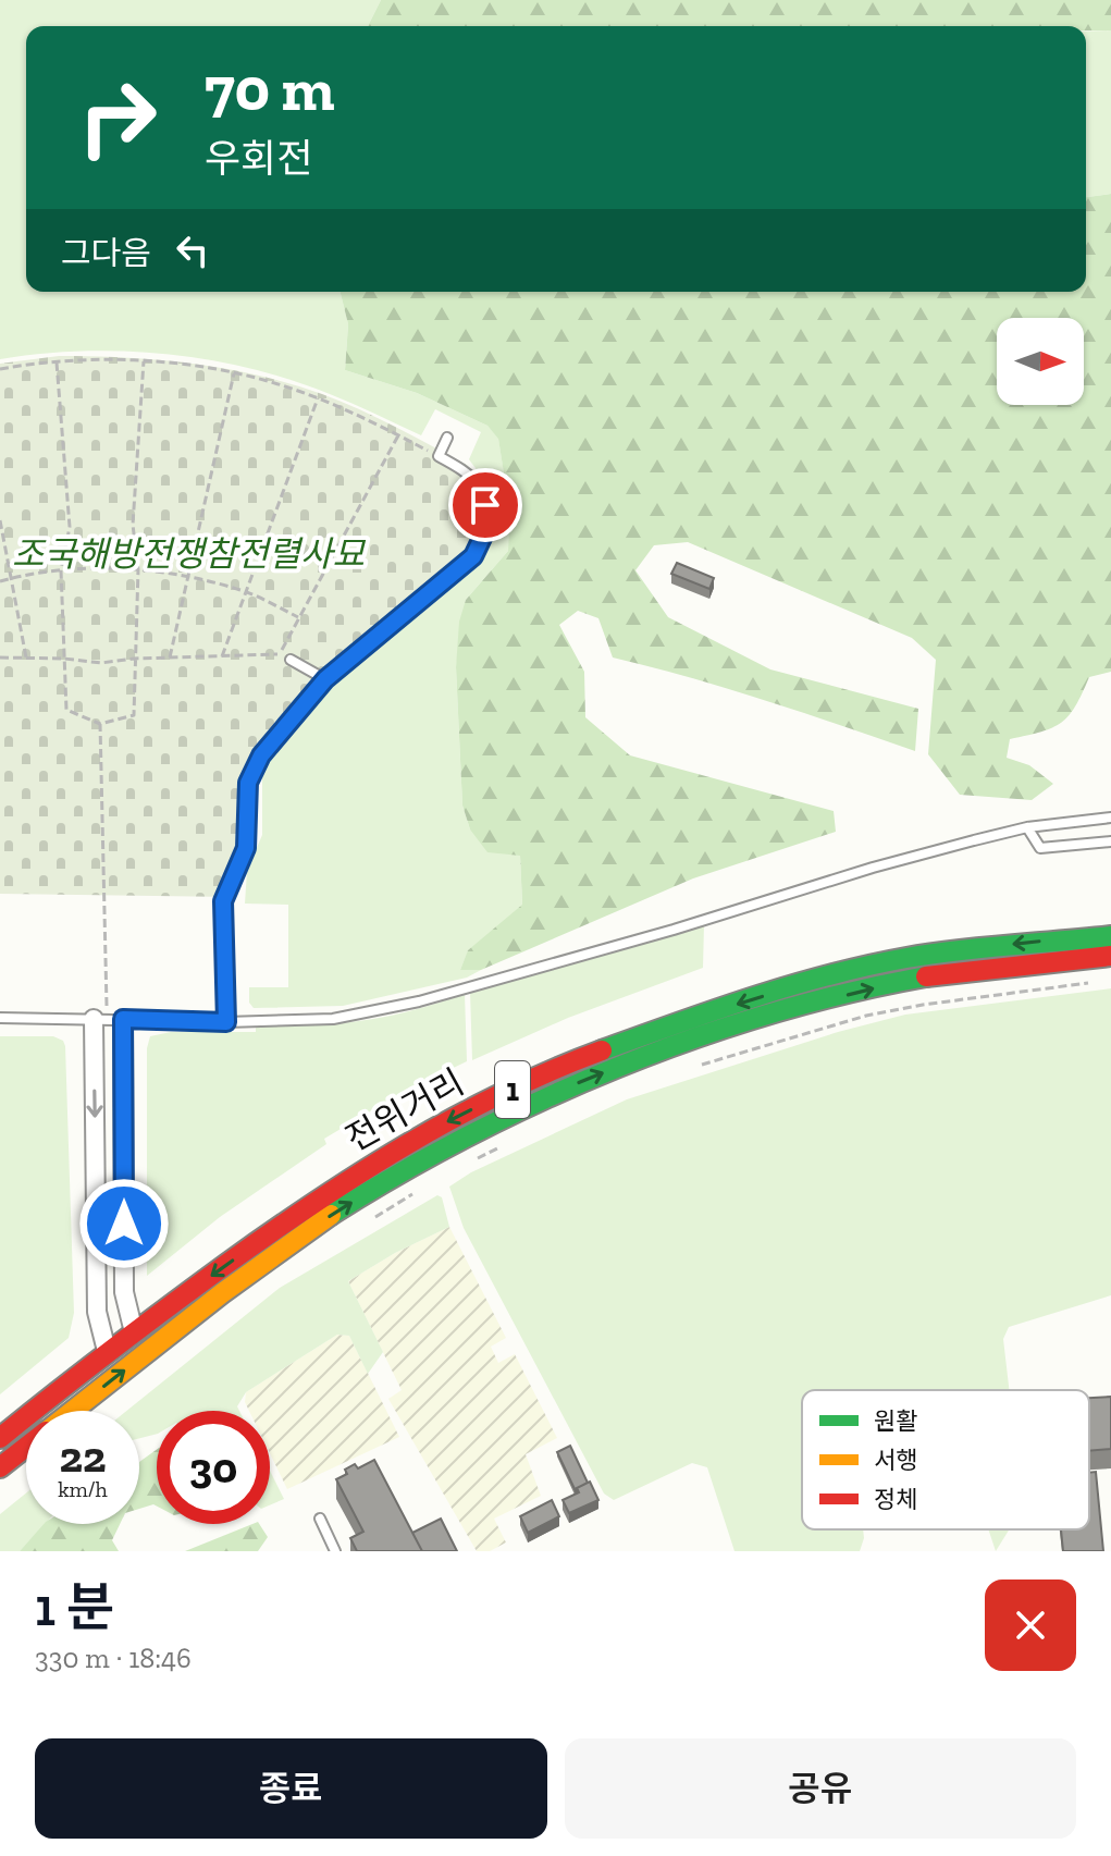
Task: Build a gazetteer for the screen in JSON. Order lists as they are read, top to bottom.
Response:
{
  "streets": {
    "main road": ["1", "전위거리"]
  },
  "parks": ["조국해방전쟁참전렬사묘"],
  "legend": ["원활", "서행", "정체"],
  "north": "right",
  "page": {
    "turn": ["70 m", "우회전"],
    "then": "그다음",
    "speed": "22 km/h",
    "limit": "30",
    "heading": ["1 분", "330 m · 18:46"],
    "buttons": ["종료", "공유"]
  }
}
